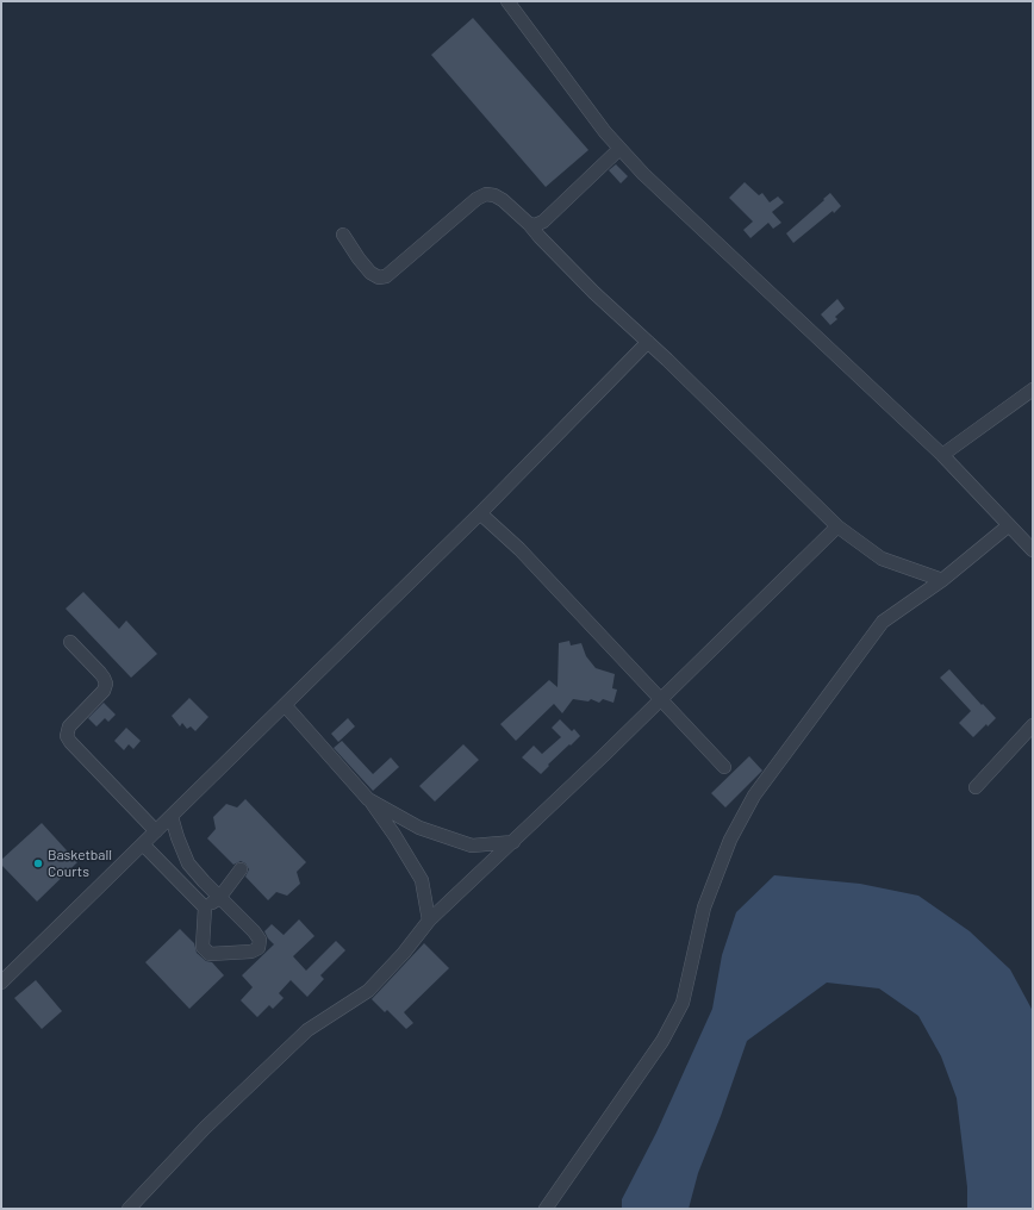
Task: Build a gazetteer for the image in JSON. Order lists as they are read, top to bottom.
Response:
{
  "places": ["Basketball Courts"]
}
